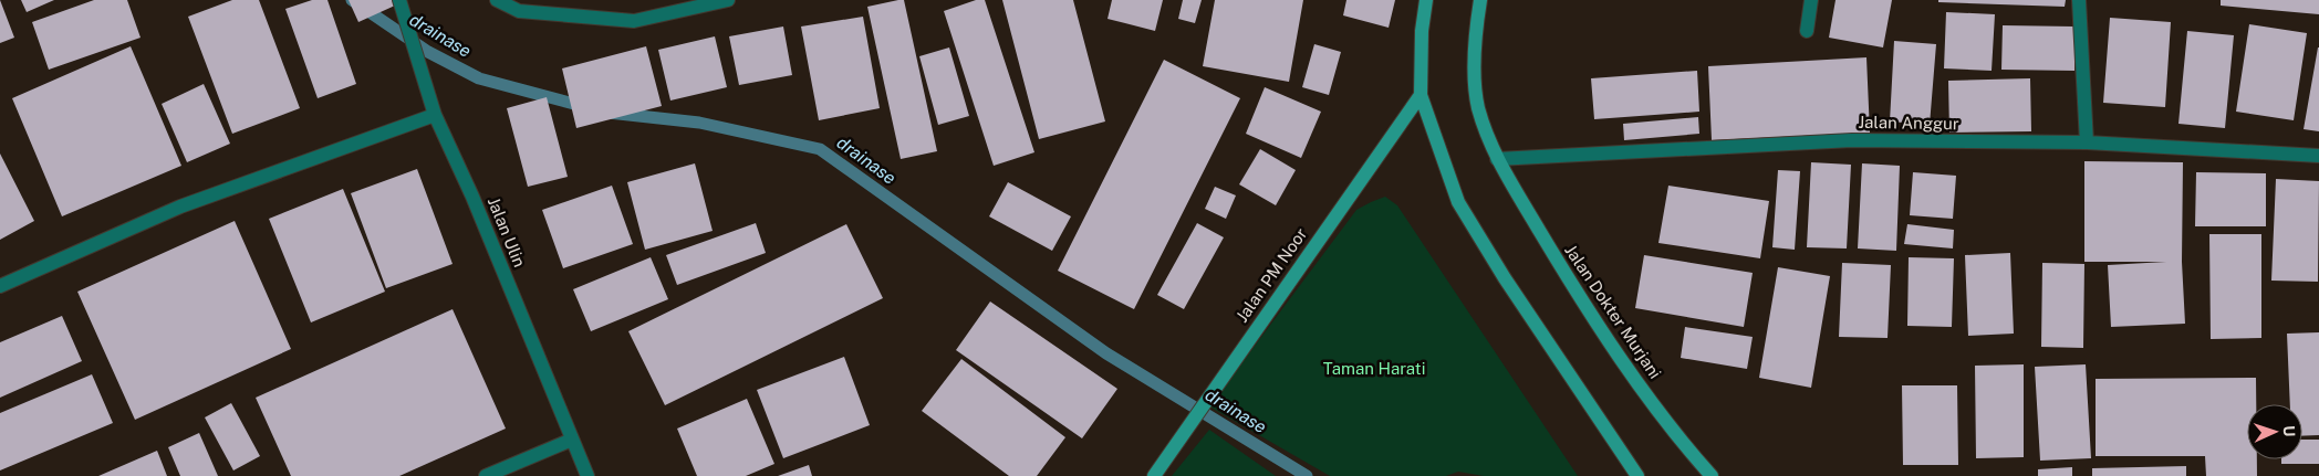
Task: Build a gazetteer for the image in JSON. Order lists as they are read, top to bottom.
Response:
{
  "streets": {
    "main road": ["Jalan PM Noor", "Jalan Dokter Murjani"],
    "street": ["Jalan Anggur", "Jalan Ulin"]
  },
  "crossings": [
    ["Jalan Anggur", "Jalan Dokter Murjani"]
  ],
  "water": ["drainase"],
  "parks": ["Taman Harati"],
  "north": "right"
}
